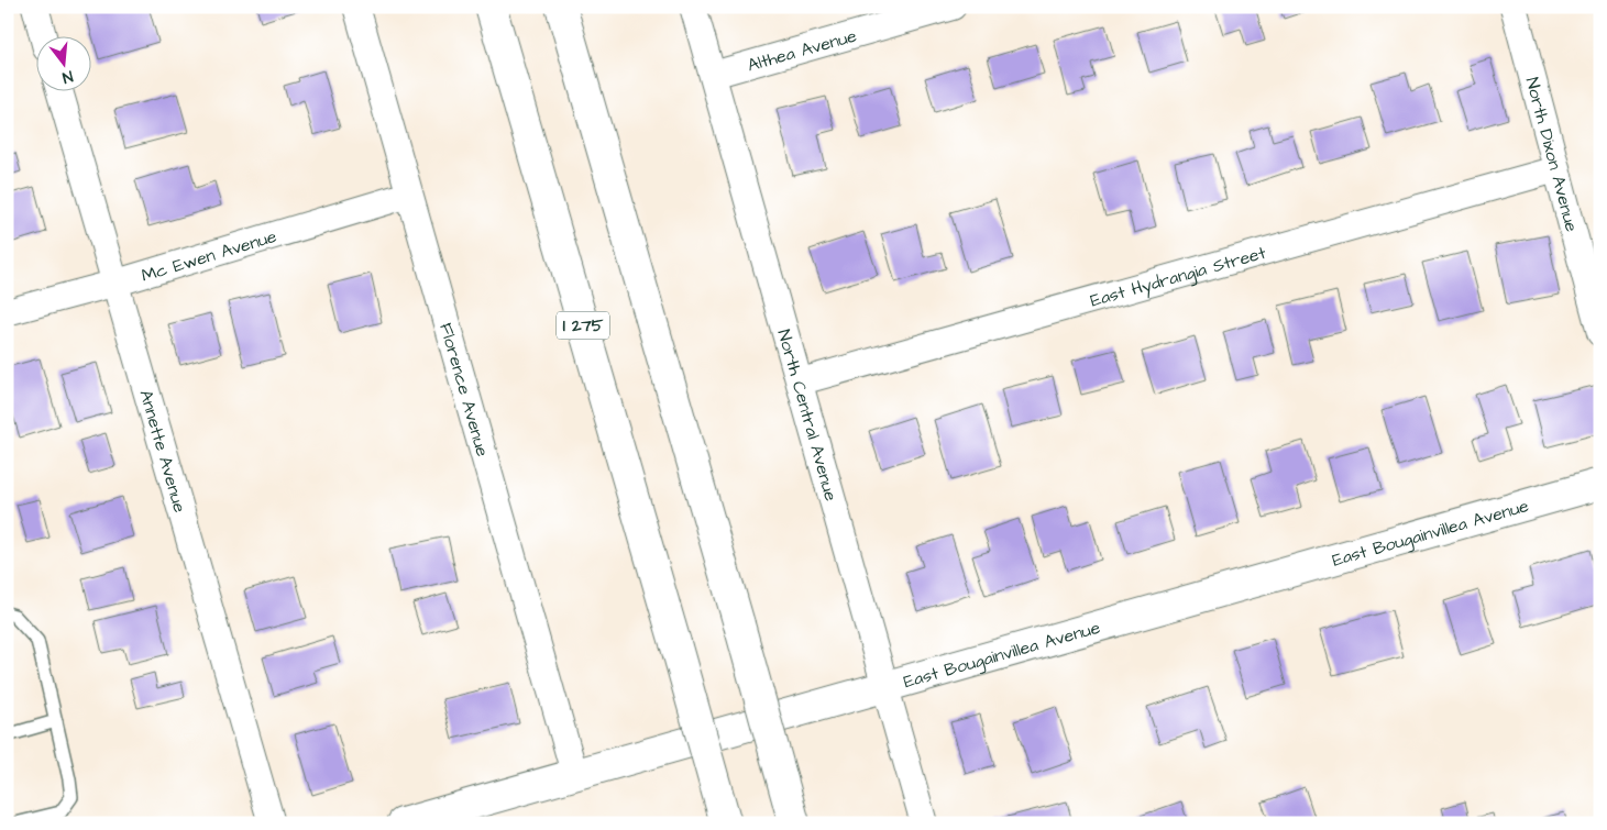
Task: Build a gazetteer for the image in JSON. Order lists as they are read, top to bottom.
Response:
{
  "streets": {
    "main road": ["I 275", "East Bougainvillea Avenue"],
    "street": [
      "Althea Avenue",
      "North Dixon Avenue",
      "Mc Ewen Avenue",
      "East Hydrangia Street",
      "Florence Avenue",
      "North Central Avenue",
      "Annette Avenue"
    ]
  },
  "crossings": [
    ["Althea Avenue", "North Central Avenue"],
    ["North Dixon Avenue", "East Hydrangia Street"],
    ["Mc Ewen Avenue", "Florence Avenue"],
    ["Mc Ewen Avenue", "Annette Avenue"],
    ["East Hydrangia Street", "North Central Avenue"],
    ["Florence Avenue", "East Bougainvillea Avenue"],
    ["North Central Avenue", "East Bougainvillea Avenue"]
  ],
  "north": "bottom"
}
